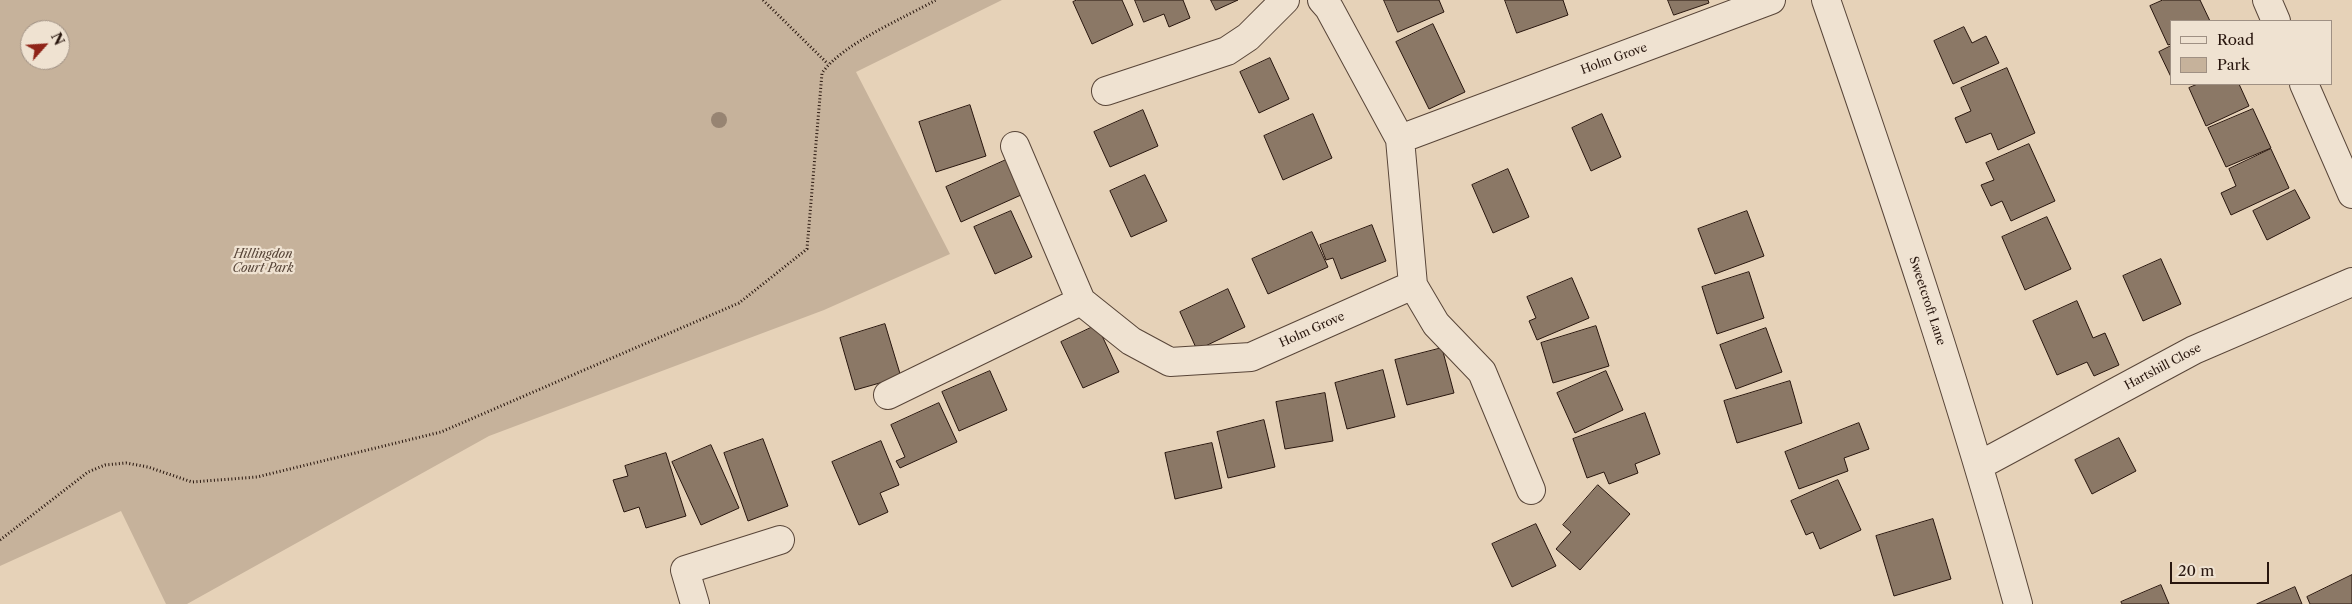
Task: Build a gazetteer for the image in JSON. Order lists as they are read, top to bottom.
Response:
{
  "streets": {
    "street": ["Holm Grove", "Sweetcroft Lane", "Hartshill Close"]
  },
  "crossings": [
    ["Sweetcroft Lane", "Hartshill Close"]
  ],
  "parks": ["Hillingdon Court Park"],
  "legend": ["Road", "Park"],
  "scale_bar": "20 m",
  "north": "top right"
}
